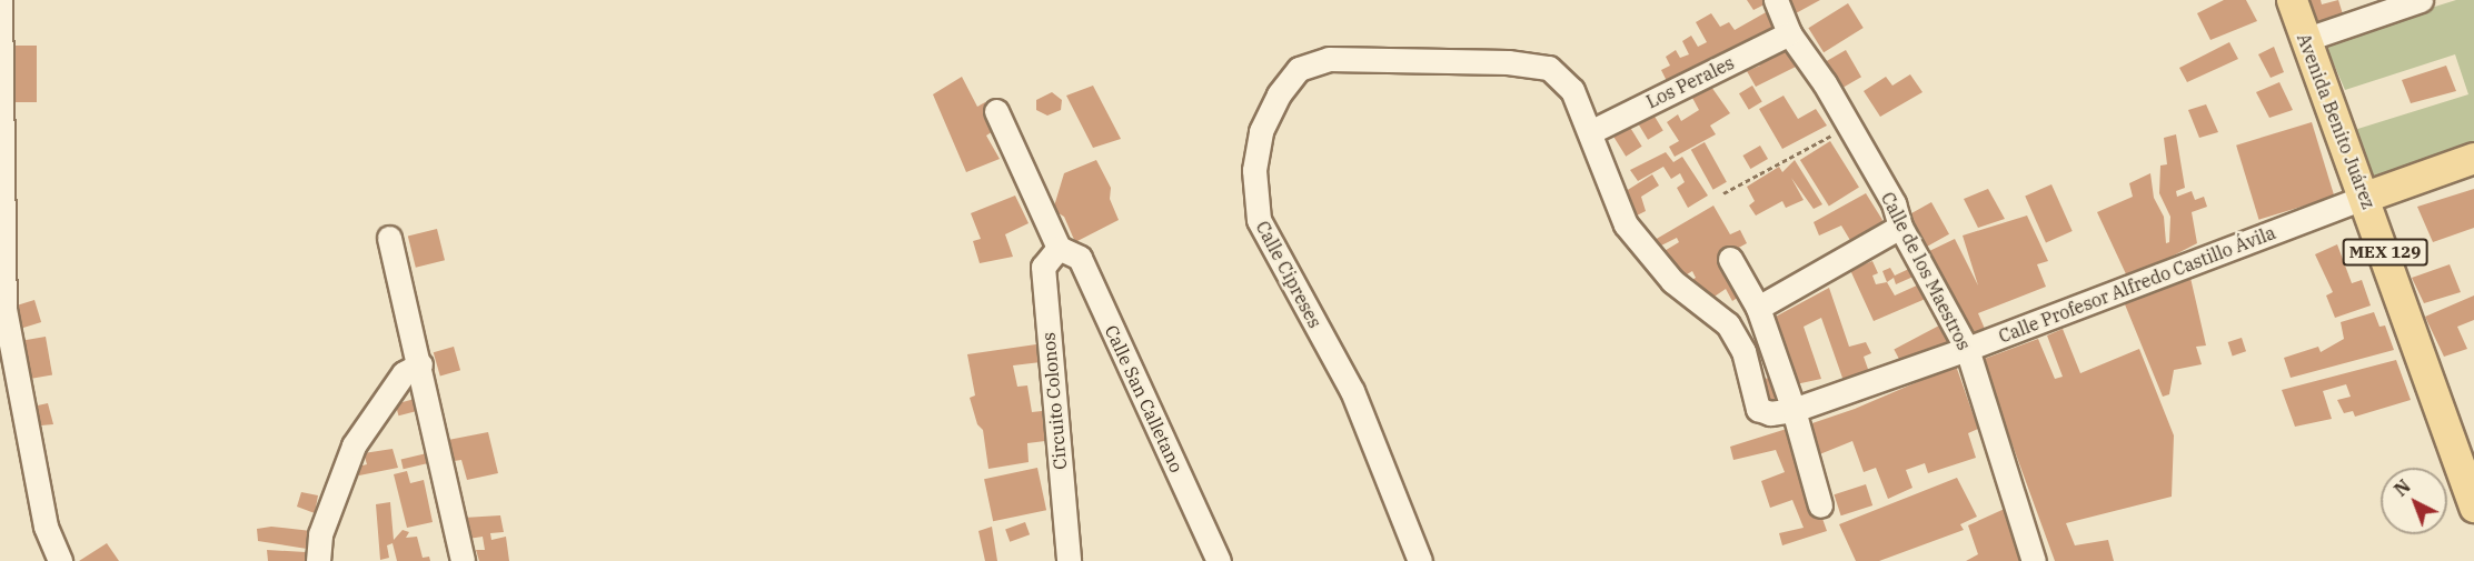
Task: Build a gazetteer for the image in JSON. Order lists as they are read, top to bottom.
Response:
{
  "streets": {
    "main road": ["Avenida Benito Juárez", "MEX 129"],
    "street": [
      "Los Perales",
      "Calle de los Maestros",
      "Calle Cipreses",
      "Calle Profesor Alfredo Castillo Ávila",
      "Calle San Calletano",
      "Circuito Colonos"
    ]
  },
  "crossings": [
    ["Los Perales", "Calle de los Maestros"],
    ["Los Perales", "Calle Cipreses"],
    ["Avenida Benito Juárez", "Calle Profesor Alfredo Castillo Ávila"],
    ["Calle de los Maestros", "Calle Profesor Alfredo Castillo Ávila"],
    ["Calle Cipreses", "Calle Profesor Alfredo Castillo Ávila"],
    ["Calle San Calletano", "Circuito Colonos"]
  ],
  "north": "top left"
}
